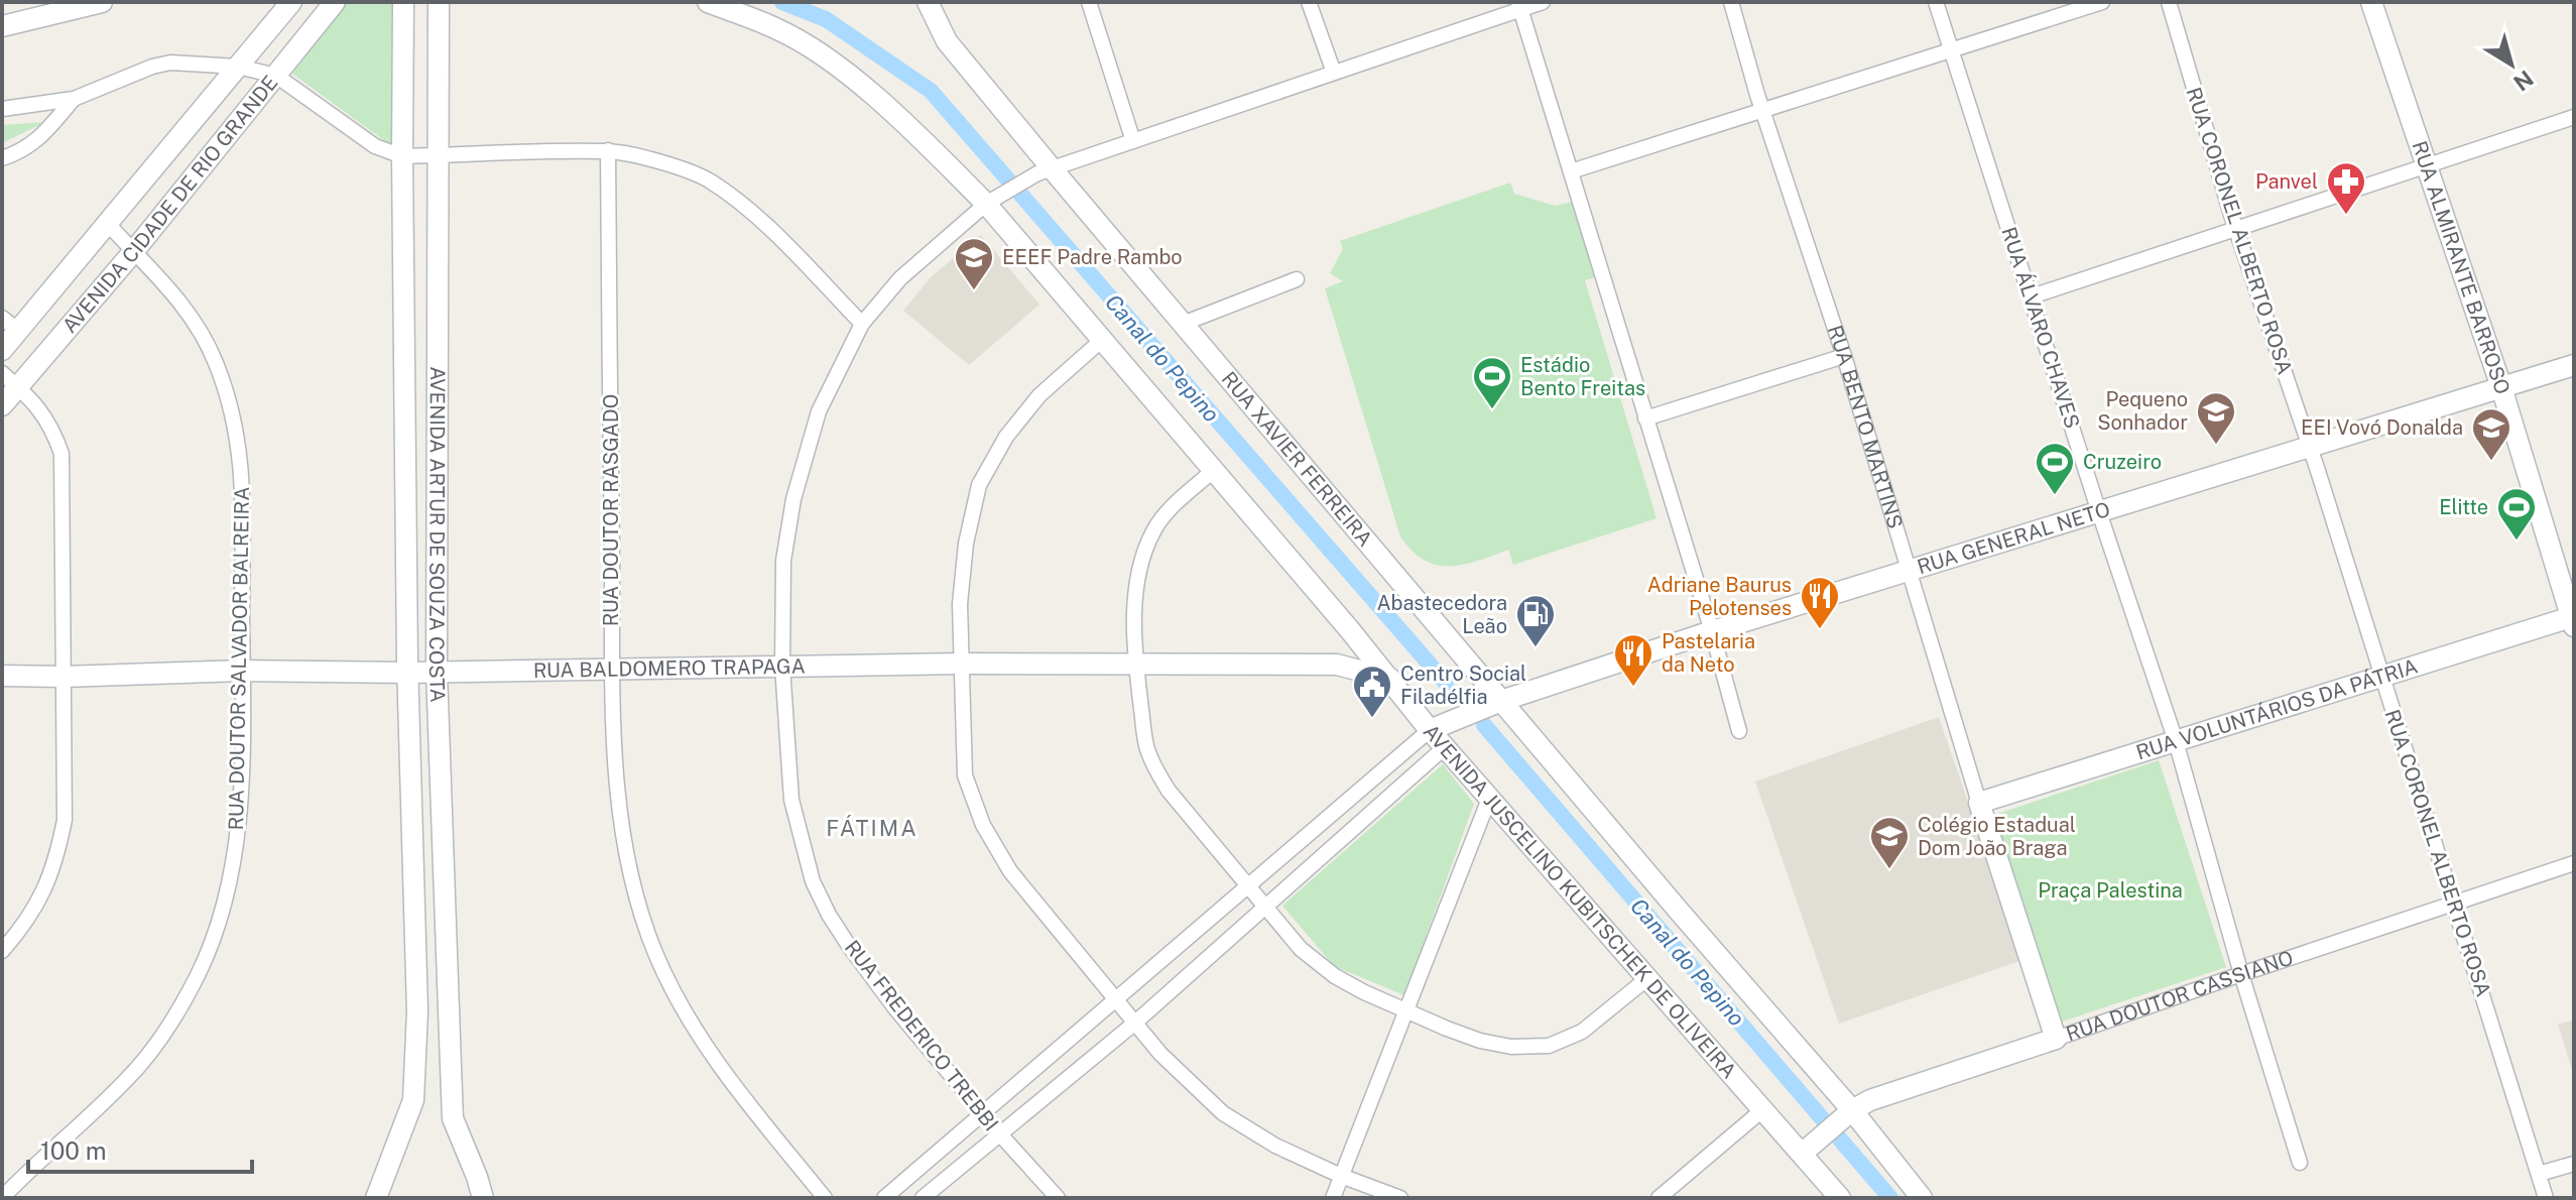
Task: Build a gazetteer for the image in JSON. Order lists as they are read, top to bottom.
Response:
{
  "streets": {
    "street": [
      "AVENIDA CIDADE DE RIO GRANDE",
      "RUA CORONEL ALBERTO ROSA",
      "RUA ALMIRANTE BARROSO",
      "RUA ÁLVARO CHAVES",
      "RUA BENTO MARTINS",
      "RUA XAVIER FERREIRA",
      "RUA DOUTOR RASGADO",
      "AVENIDA ARTUR DE SOUZA COSTA",
      "RUA GENERAL NETO",
      "RUA DOUTOR SALVADOR BALREIRA",
      "RUA BALDOMERO TRAPAGA",
      "RUA VOLUNTÁRIOS DA PÁTRIA",
      "AVENIDA JUSCELINO KUBITSCHEK DE OLIVEIRA",
      "RUA DOUTOR CASSIANO",
      "RUA FREDERICO TREBBI"
    ]
  },
  "crossings": [
    ["AVENIDA CIDADE DE RIO GRANDE", "RUA DOUTOR SALVADOR BALREIRA"],
    ["RUA CORONEL ALBERTO ROSA", "RUA GENERAL NETO"],
    ["RUA CORONEL ALBERTO ROSA", "RUA VOLUNTÁRIOS DA PÁTRIA"],
    ["RUA CORONEL ALBERTO ROSA", "RUA DOUTOR CASSIANO"],
    ["RUA ALMIRANTE BARROSO", "RUA GENERAL NETO"],
    ["RUA ALMIRANTE BARROSO", "RUA VOLUNTÁRIOS DA PÁTRIA"],
    ["RUA ÁLVARO CHAVES", "RUA GENERAL NETO"],
    ["RUA ÁLVARO CHAVES", "RUA VOLUNTÁRIOS DA PÁTRIA"],
    ["RUA ÁLVARO CHAVES", "RUA DOUTOR CASSIANO"],
    ["RUA BENTO MARTINS", "RUA GENERAL NETO"],
    ["RUA BENTO MARTINS", "RUA VOLUNTÁRIOS DA PÁTRIA"],
    ["RUA BENTO MARTINS", "RUA DOUTOR CASSIANO"],
    ["RUA XAVIER FERREIRA", "RUA GENERAL NETO"],
    ["RUA XAVIER FERREIRA", "RUA DOUTOR CASSIANO"],
    ["RUA XAVIER FERREIRA", "RUA FREDERICO TREBBI"],
    ["RUA DOUTOR RASGADO", "RUA BALDOMERO TRAPAGA"],
    ["AVENIDA ARTUR DE SOUZA COSTA", "RUA BALDOMERO TRAPAGA"],
    ["RUA GENERAL NETO", "AVENIDA JUSCELINO KUBITSCHEK DE OLIVEIRA"],
    ["RUA DOUTOR SALVADOR BALREIRA", "RUA BALDOMERO TRAPAGA"],
    ["RUA BALDOMERO TRAPAGA", "AVENIDA JUSCELINO KUBITSCHEK DE OLIVEIRA"],
    ["RUA BALDOMERO TRAPAGA", "RUA FREDERICO TREBBI"],
    ["AVENIDA JUSCELINO KUBITSCHEK DE OLIVEIRA", "RUA DOUTOR CASSIANO"],
    ["AVENIDA JUSCELINO KUBITSCHEK DE OLIVEIRA", "RUA FREDERICO TREBBI"]
  ],
  "districts": ["FÁTIMA"],
  "water": ["Canal do Pepino"],
  "parks": ["Praça Palestina"],
  "places": {
    "pharmacy": ["Panvel"],
    "school or university": [
      "EEEF Padre Rambo",
      "Pequeno Sonhador",
      "EEI Vovó Donalda",
      "Colégio Estadual Dom João Braga"
    ],
    "sports": ["Estádio Bento Freitas", "Cruzeiro", "Elitte"],
    "restaurant": ["Adriane Baurus Pelotenses", "Pastelaria da Neto"],
    "fuel station": ["Abastecedora Leão"],
    "public building": ["Centro Social Filadélfia"]
  },
  "scale_bar": "100 m",
  "north": "bottom right"
}
